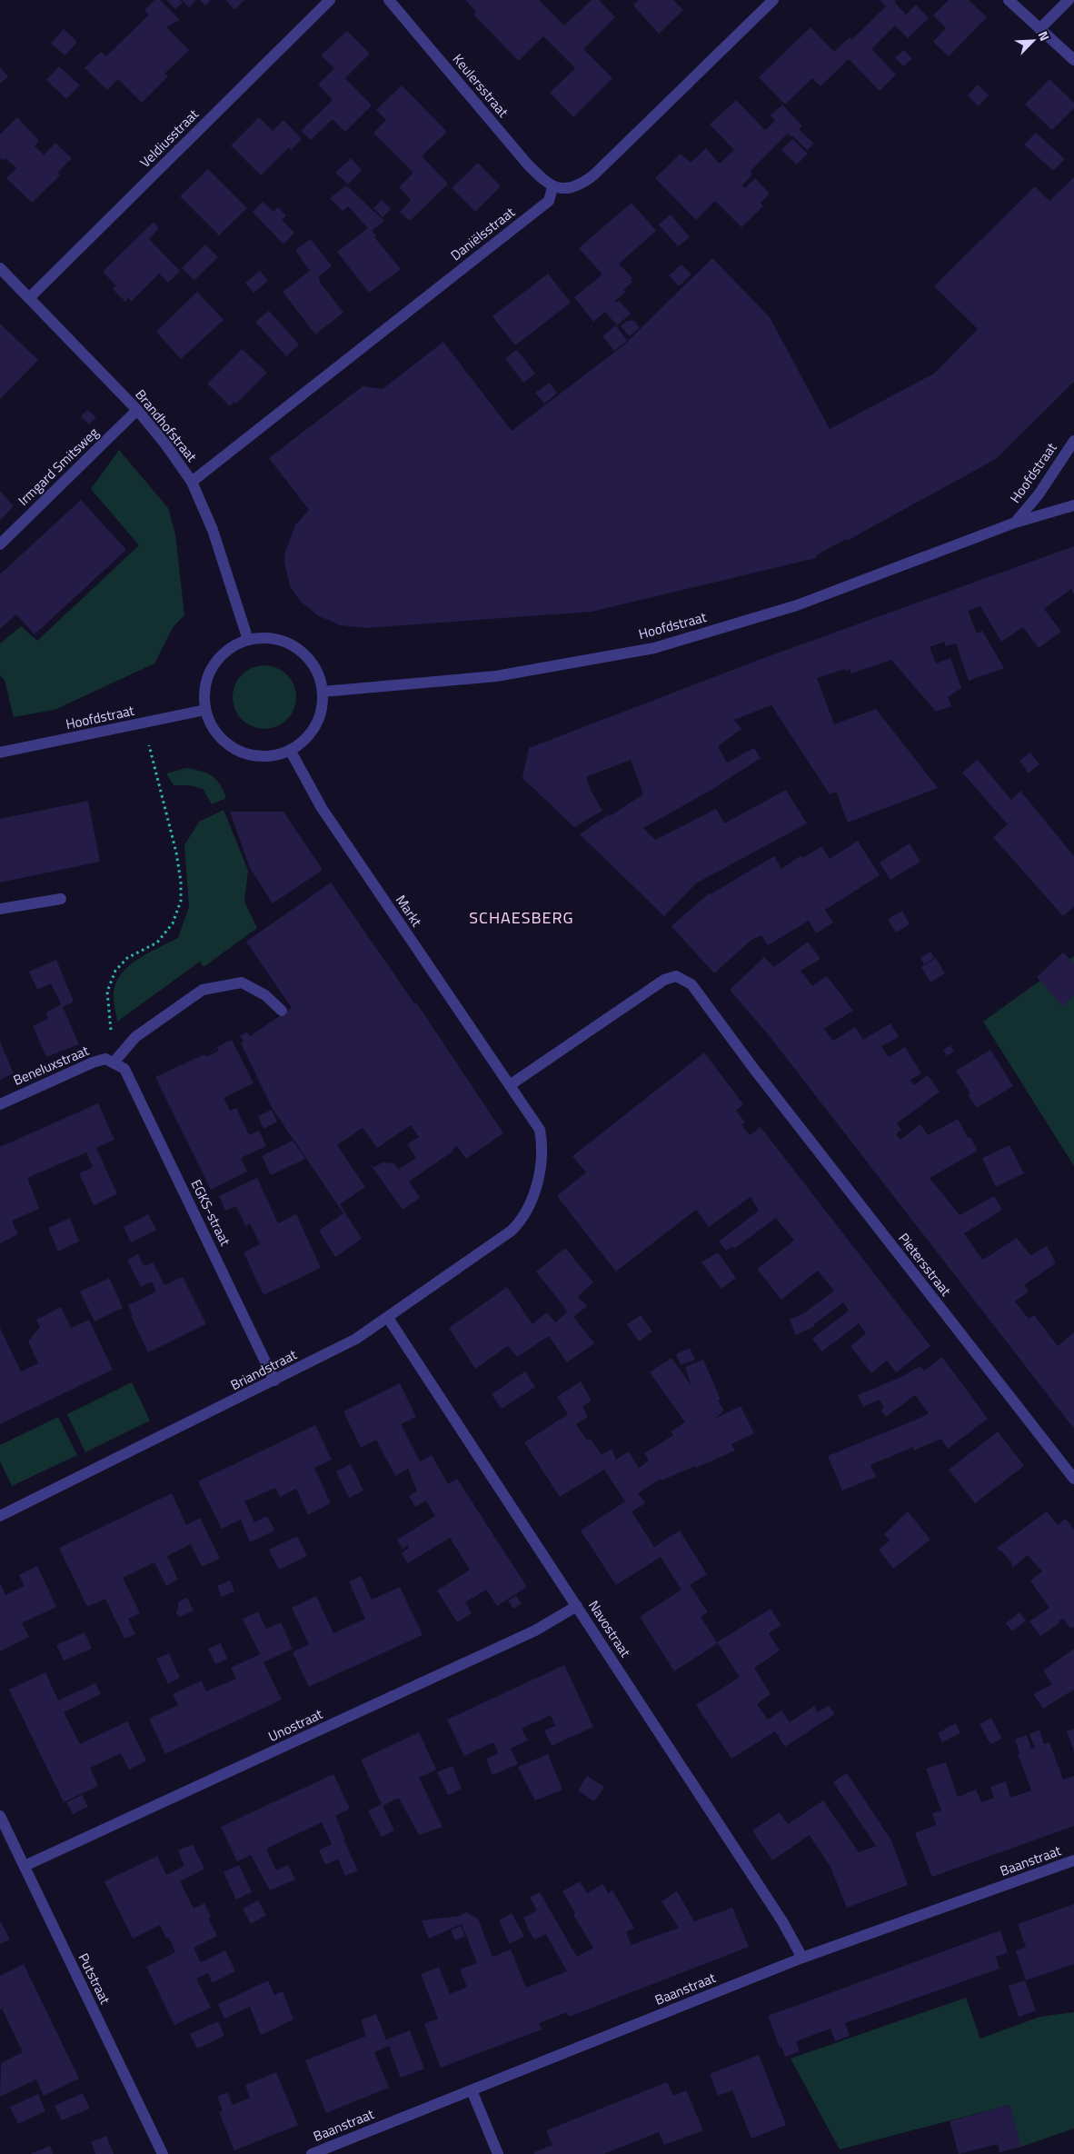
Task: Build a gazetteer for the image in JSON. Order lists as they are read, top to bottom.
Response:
{
  "streets": {
    "street": [
      "Keulersstraat",
      "Veldiusstraat",
      "Daniëlsstraat",
      "Brandhofstraat",
      "Irmgard Smitsweg",
      "Hoofdstraat",
      "Markt",
      "Beneluxstraat",
      "EGKS-straat",
      "Pietersstraat",
      "Briandstraat",
      "Navostraat",
      "Unostraat",
      "Baanstraat",
      "Putstraat"
    ]
  },
  "crossings": [
    ["Keulersstraat", "Daniëlsstraat"],
    ["Veldiusstraat", "Brandhofstraat"],
    ["Daniëlsstraat", "Brandhofstraat"],
    ["Brandhofstraat", "Irmgard Smitsweg"],
    ["Brandhofstraat", "Hoofdstraat"],
    ["Brandhofstraat", "Markt"],
    ["Hoofdstraat", "Markt"],
    ["Markt", "Pietersstraat"],
    ["Markt", "Briandstraat"],
    ["Beneluxstraat", "EGKS-straat"],
    ["EGKS-straat", "Briandstraat"],
    ["Briandstraat", "Navostraat"],
    ["Navostraat", "Unostraat"],
    ["Navostraat", "Baanstraat"],
    ["Unostraat", "Putstraat"]
  ],
  "districts": ["SCHAESBERG"],
  "north": "top right"
}
